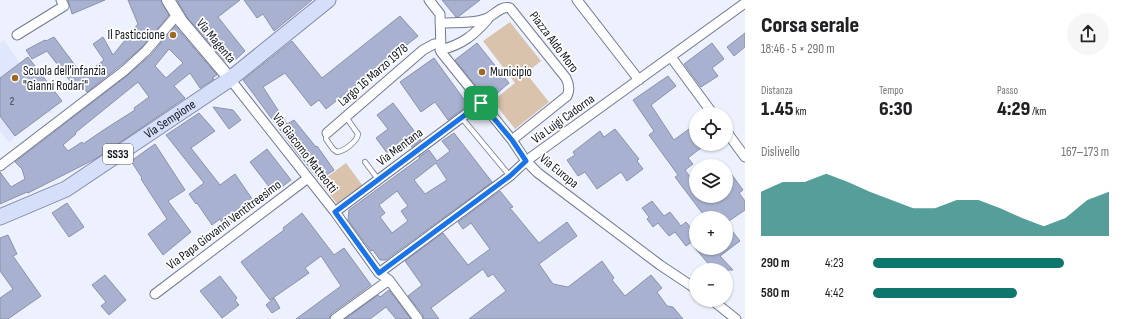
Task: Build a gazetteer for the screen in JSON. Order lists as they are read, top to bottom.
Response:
{
  "streets": {
    "main road": ["Via Sempione", "SS33"],
    "street": [
      "Via Magenta",
      "Piazza Aldo Moro",
      "Largo 16 Marzo 1978",
      "Via Luigi Cadorna",
      "Via Mentana",
      "Via Giacomo Matteotti",
      "Via Europa",
      "Via Papa Giovanni Ventitreesimo"
    ]
  },
  "crossings": [
    ["Via Magenta", "Via Sempione"],
    ["Via Magenta", "Via Giacomo Matteotti"],
    ["Piazza Aldo Moro", "Largo 16 Marzo 1978"],
    ["Piazza Aldo Moro", "Via Europa"],
    ["Largo 16 Marzo 1978", "Via Europa"],
    ["Via Sempione", "Via Giacomo Matteotti"],
    ["Via Luigi Cadorna", "Via Giacomo Matteotti"],
    ["Via Luigi Cadorna", "Via Europa"],
    ["Via Mentana", "Via Giacomo Matteotti"],
    ["Via Mentana", "Via Europa"],
    ["Via Giacomo Matteotti", "Via Papa Giovanni Ventitreesimo"]
  ],
  "places": ["Il Pasticcione", "Municipio", "Scuola dell'infanzia \"Gianni Rodari\""],
  "house_numbers": ["2"],
  "page": {
    "heading": ["Corsa serale", "18:46 · 5 × 290 m"],
    "stats": [
      ["Distanza", "1.45 km"],
      ["Tempo", "6:30"],
      ["Passo", "4:29 /km"]
    ],
    "map_buttons": ["+", "−"],
    "chart": ["Dislivello", "167–173 m"],
    "list": [
      {
        "name": "290 m",
        "note": "4:23"
      },
      {
        "name": "580 m",
        "note": "4:42"
      }
    ]
  }
}
